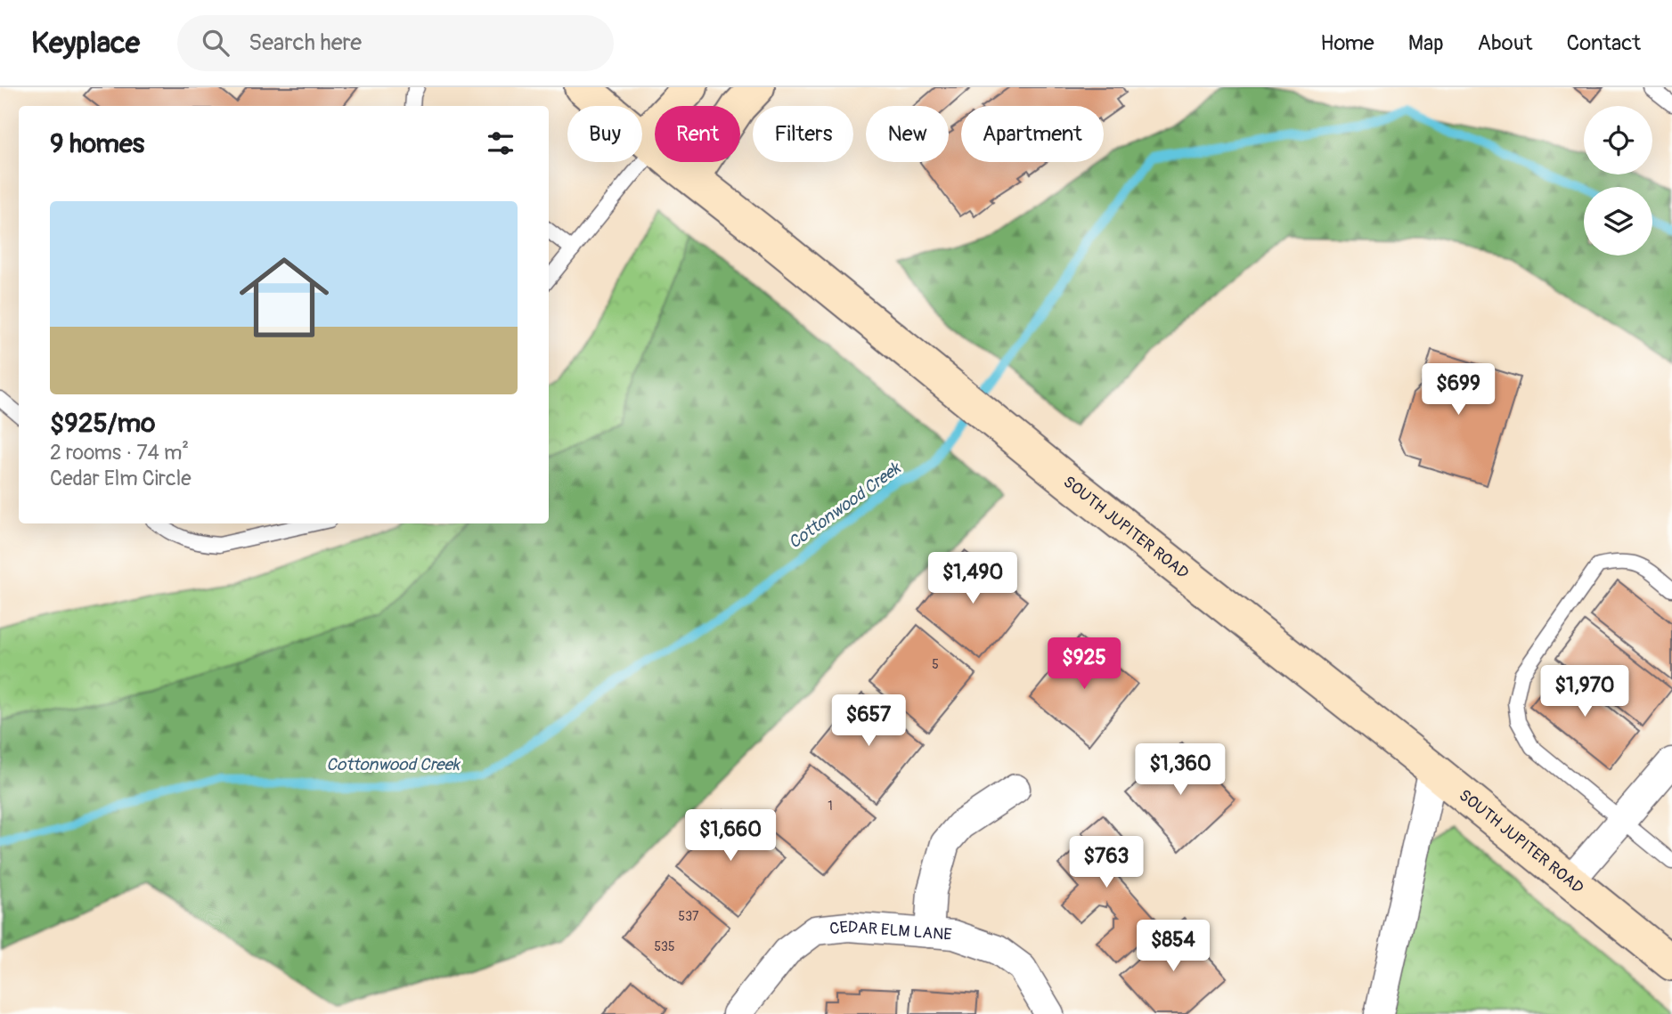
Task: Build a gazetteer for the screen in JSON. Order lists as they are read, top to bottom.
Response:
{
  "streets": {
    "street": ["SOUTH JUPITER ROAD", "CEDAR ELM LANE"]
  },
  "water": ["Cottonwood Creek"],
  "house_numbers": [
    "5",
    "1",
    "537",
    "535"
  ],
  "page": {
    "header": "Keyplace",
    "search": "Search here",
    "nav": [
      "Home",
      "Map",
      "About",
      "Contact"
    ],
    "chip": [
      "Buy",
      "Rent",
      "Filters",
      "New",
      "Apartment"
    ],
    "heading": "9 homes",
    "list": [
      {
        "name": "$925/mo",
        "note": "2 rooms · 74 m² · Cedar Elm Circle"
      }
    ],
    "price": [
      "$699",
      "$1,490",
      "$925",
      "$1,970",
      "$657",
      "$1,360",
      "$1,660",
      "$763",
      "$854"
    ]
  }
}
